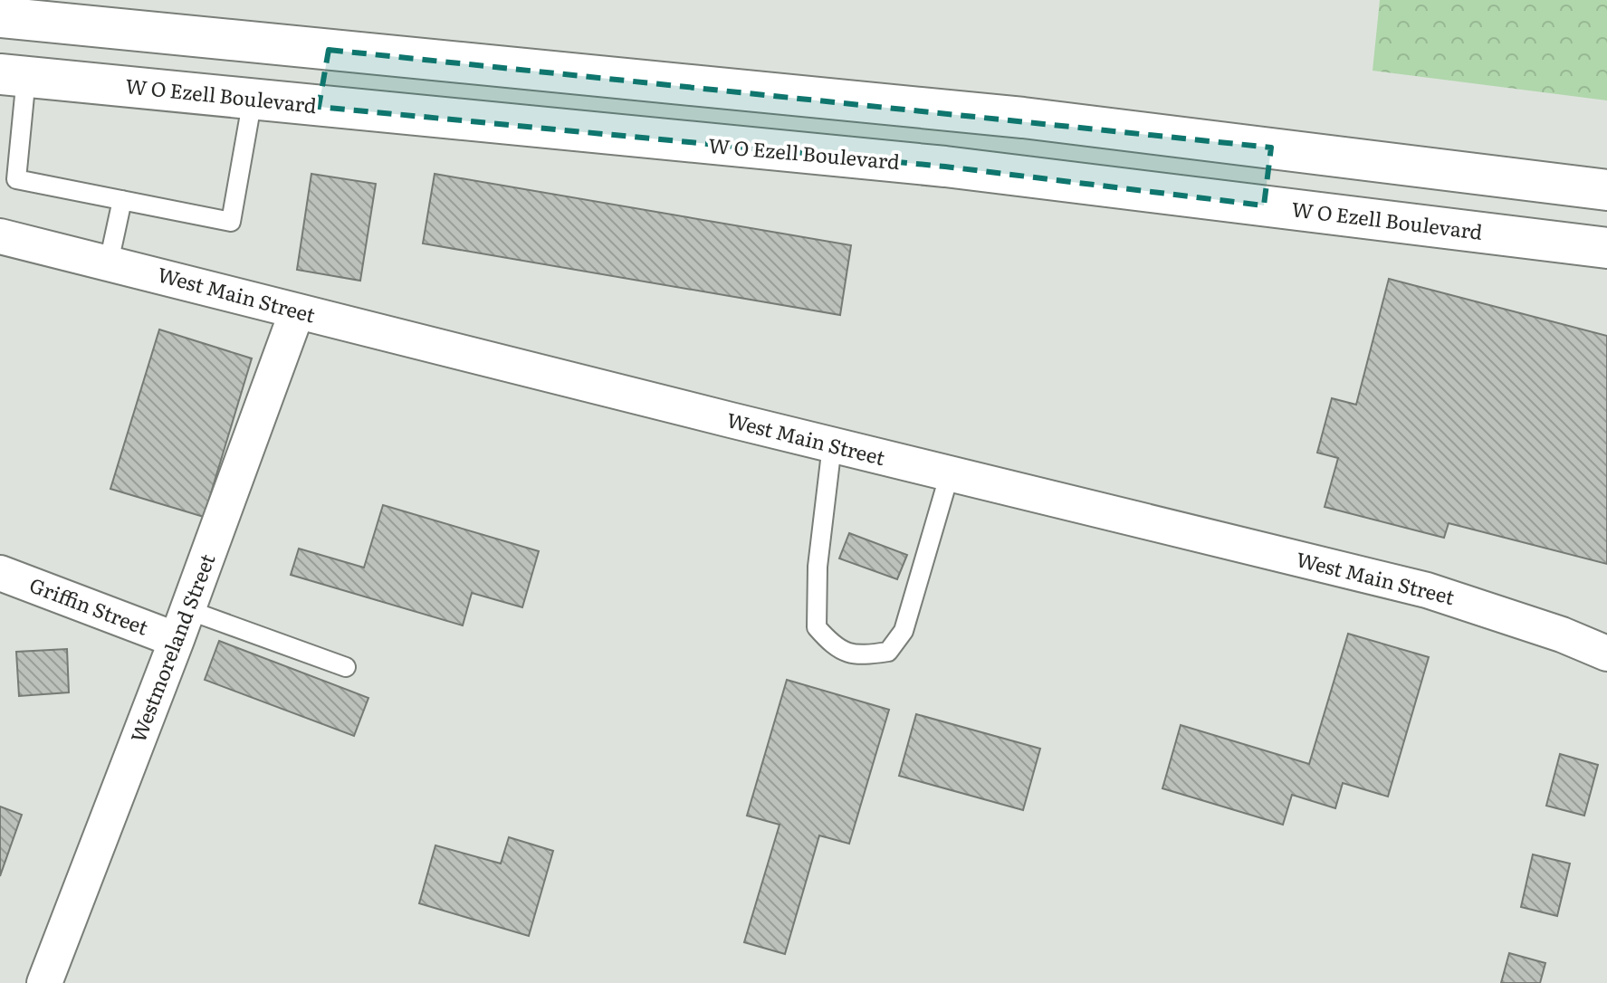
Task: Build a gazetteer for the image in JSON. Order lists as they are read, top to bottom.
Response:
{
  "streets": {
    "main road": ["W O Ezell Boulevard"],
    "street": ["West Main Street", "Griffin Street", "Westmoreland Street"]
  },
  "crossings": [
    ["West Main Street", "Westmoreland Street"],
    ["Griffin Street", "Westmoreland Street"]
  ]
}
